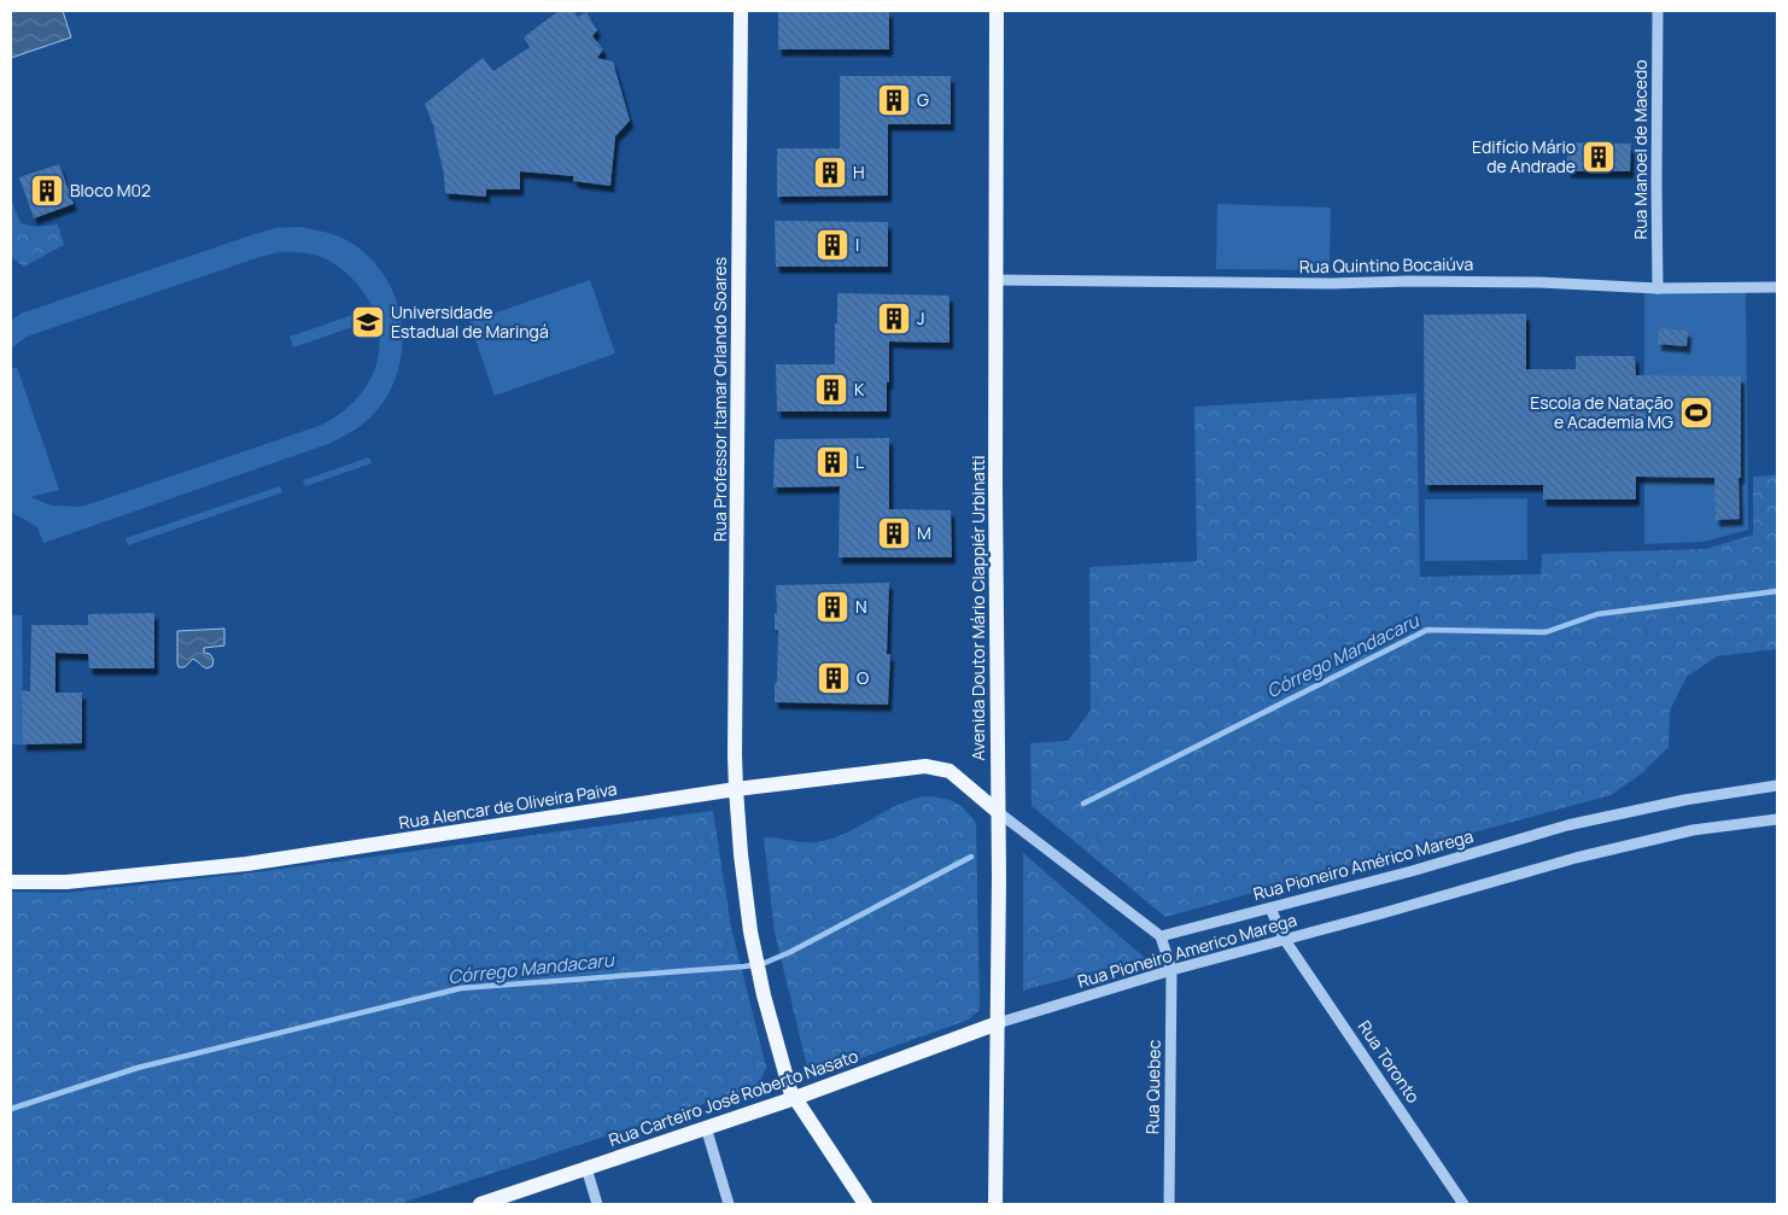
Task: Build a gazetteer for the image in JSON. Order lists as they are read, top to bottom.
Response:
{
  "streets": {
    "main road": [
      "Rua Professor Itamar Orlando Soares",
      "Avenida Doutor Mário Clappiér Urbinatti",
      "Rua Alencar de Oliveira Paiva",
      "Rua Carteiro José Roberto Nasato"
    ],
    "street": [
      "Rua Manoel de Macedo",
      "Rua Quintino Bocaiúva",
      "Rua Pioneiro Américo Marega",
      "Rua Pioneiro Americo Marega",
      "Rua Toronto",
      "Rua Quebec"
    ]
  },
  "crossings": [
    ["Rua Manoel de Macedo", "Rua Quintino Bocaiúva"],
    ["Rua Quintino Bocaiúva", "Avenida Doutor Mário Clappiér Urbinatti"],
    ["Rua Professor Itamar Orlando Soares", "Rua Alencar de Oliveira Paiva"],
    ["Avenida Doutor Mário Clappiér Urbinatti", "Rua Alencar de Oliveira Paiva"],
    ["Avenida Doutor Mário Clappiér Urbinatti", "Rua Pioneiro Americo Marega"],
    ["Avenida Doutor Mário Clappiér Urbinatti", "Rua Carteiro José Roberto Nasato"],
    ["Rua Pioneiro Américo Marega", "Rua Toronto"],
    ["Rua Pioneiro Américo Marega", "Rua Quebec"],
    ["Rua Pioneiro Americo Marega", "Rua Toronto"],
    ["Rua Pioneiro Americo Marega", "Rua Quebec"],
    ["Rua Pioneiro Americo Marega", "Rua Carteiro José Roberto Nasato"]
  ],
  "water": ["Córrego Mandacaru"],
  "places": {
    "building": [
      "G",
      "Edifício Mário de Andrade",
      "H",
      "Bloco M02",
      "I",
      "J",
      "K",
      "L",
      "M",
      "N",
      "O"
    ],
    "school or university": ["Universidade Estadual de Maringá"],
    "sports": ["Escola de Natação e Academia MG"]
  }
}
